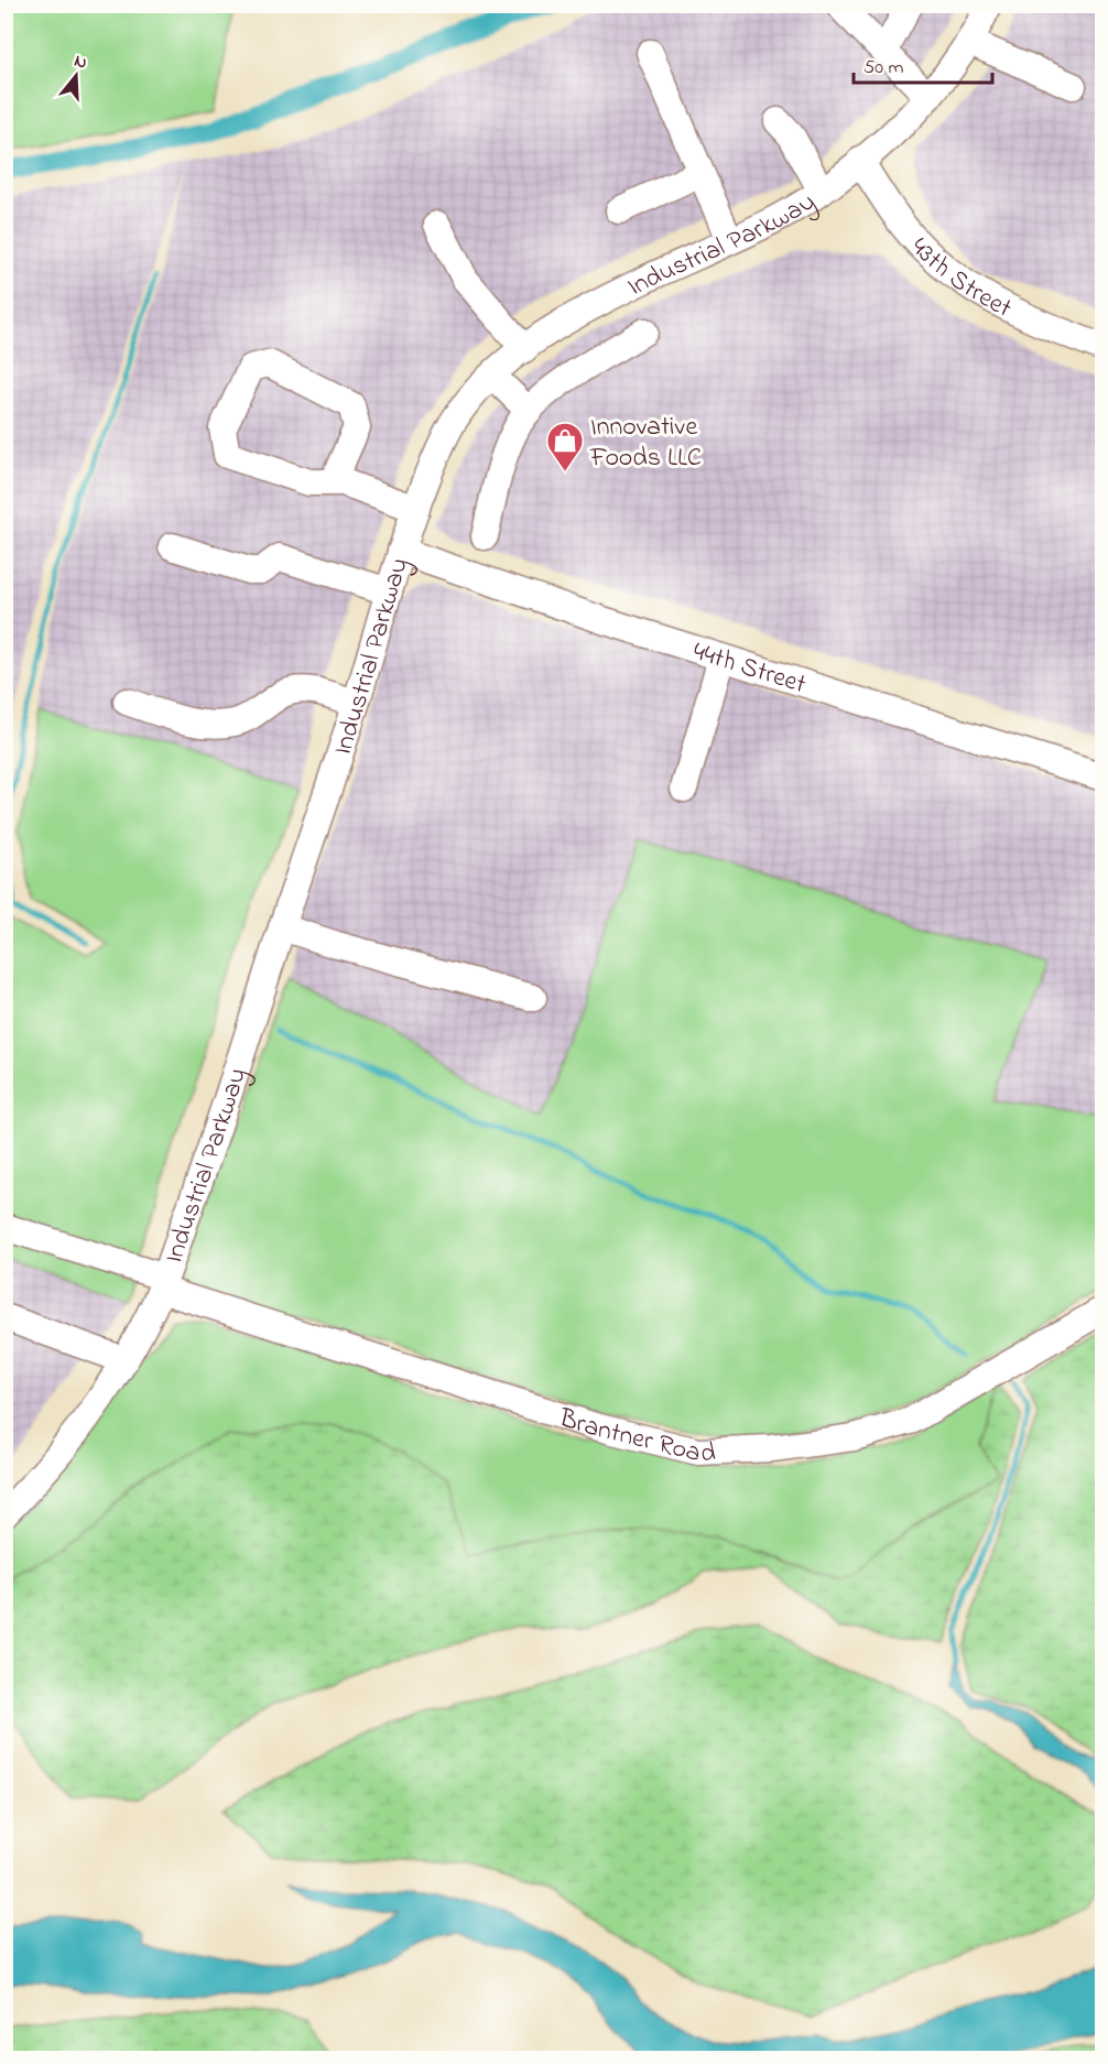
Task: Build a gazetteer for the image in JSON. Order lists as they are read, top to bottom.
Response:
{
  "streets": {
    "street": [
      "Industrial Parkway",
      "43th Street",
      "44th Street",
      "Brantner Road"
    ]
  },
  "crossings": [
    ["Industrial Parkway", "43th Street"],
    ["Industrial Parkway", "44th Street"],
    ["Industrial Parkway", "Brantner Road"]
  ],
  "places": {
    "shop": ["Innovative Foods LLC"]
  },
  "scale_bar": "50 m",
  "north": "top"
}
